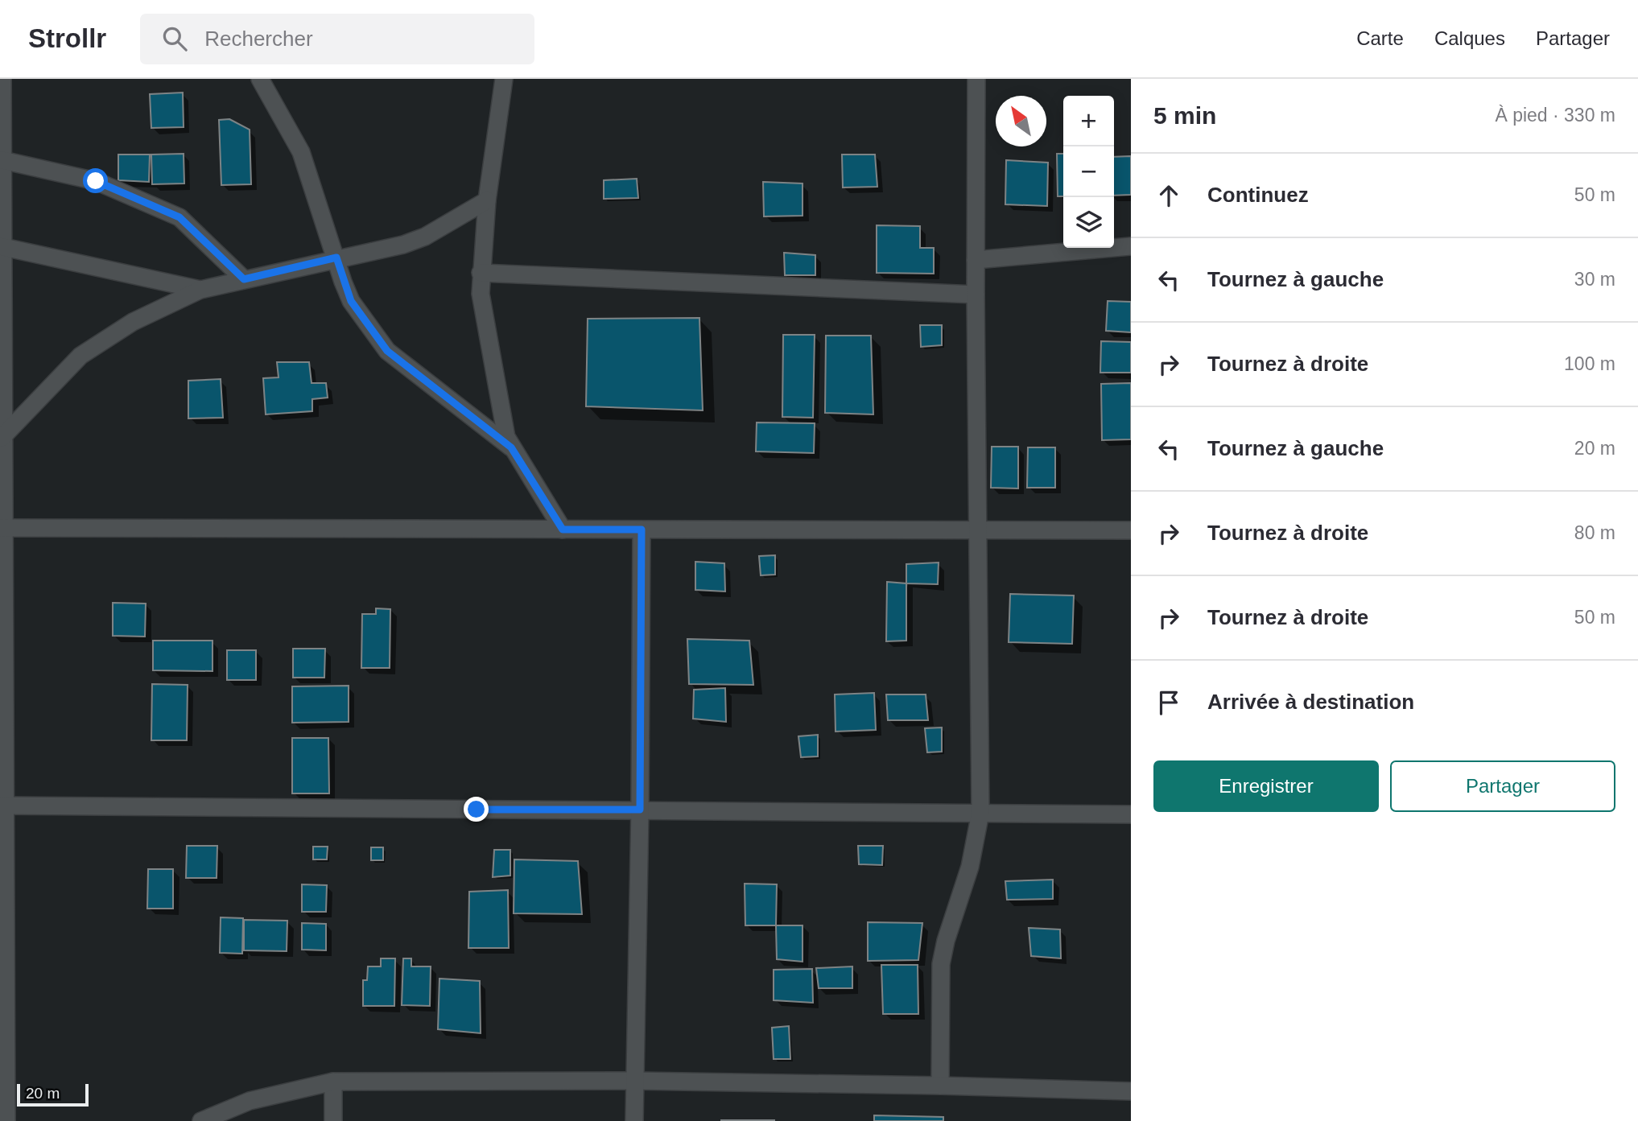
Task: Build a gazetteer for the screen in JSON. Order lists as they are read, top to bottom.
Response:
{
  "scale_bar": "20 m",
  "north": "top left",
  "page": {
    "header": "Strollr",
    "search": "Rechercher",
    "nav": ["Carte", "Calques", "Partager"],
    "heading": ["5 min", "À pied · 330 m"],
    "map_buttons": ["+", "−"],
    "list": [
      ["Continuez", "50 m"],
      ["Tournez à gauche", "30 m"],
      ["Tournez à droite", "100 m"],
      ["Tournez à gauche", "20 m"],
      ["Tournez à droite", "80 m"],
      ["Tournez à droite", "50 m"],
      "Arrivée à destination"
    ],
    "buttons": ["Enregistrer", "Partager"],
    "scale": "20 m"
  }
}
